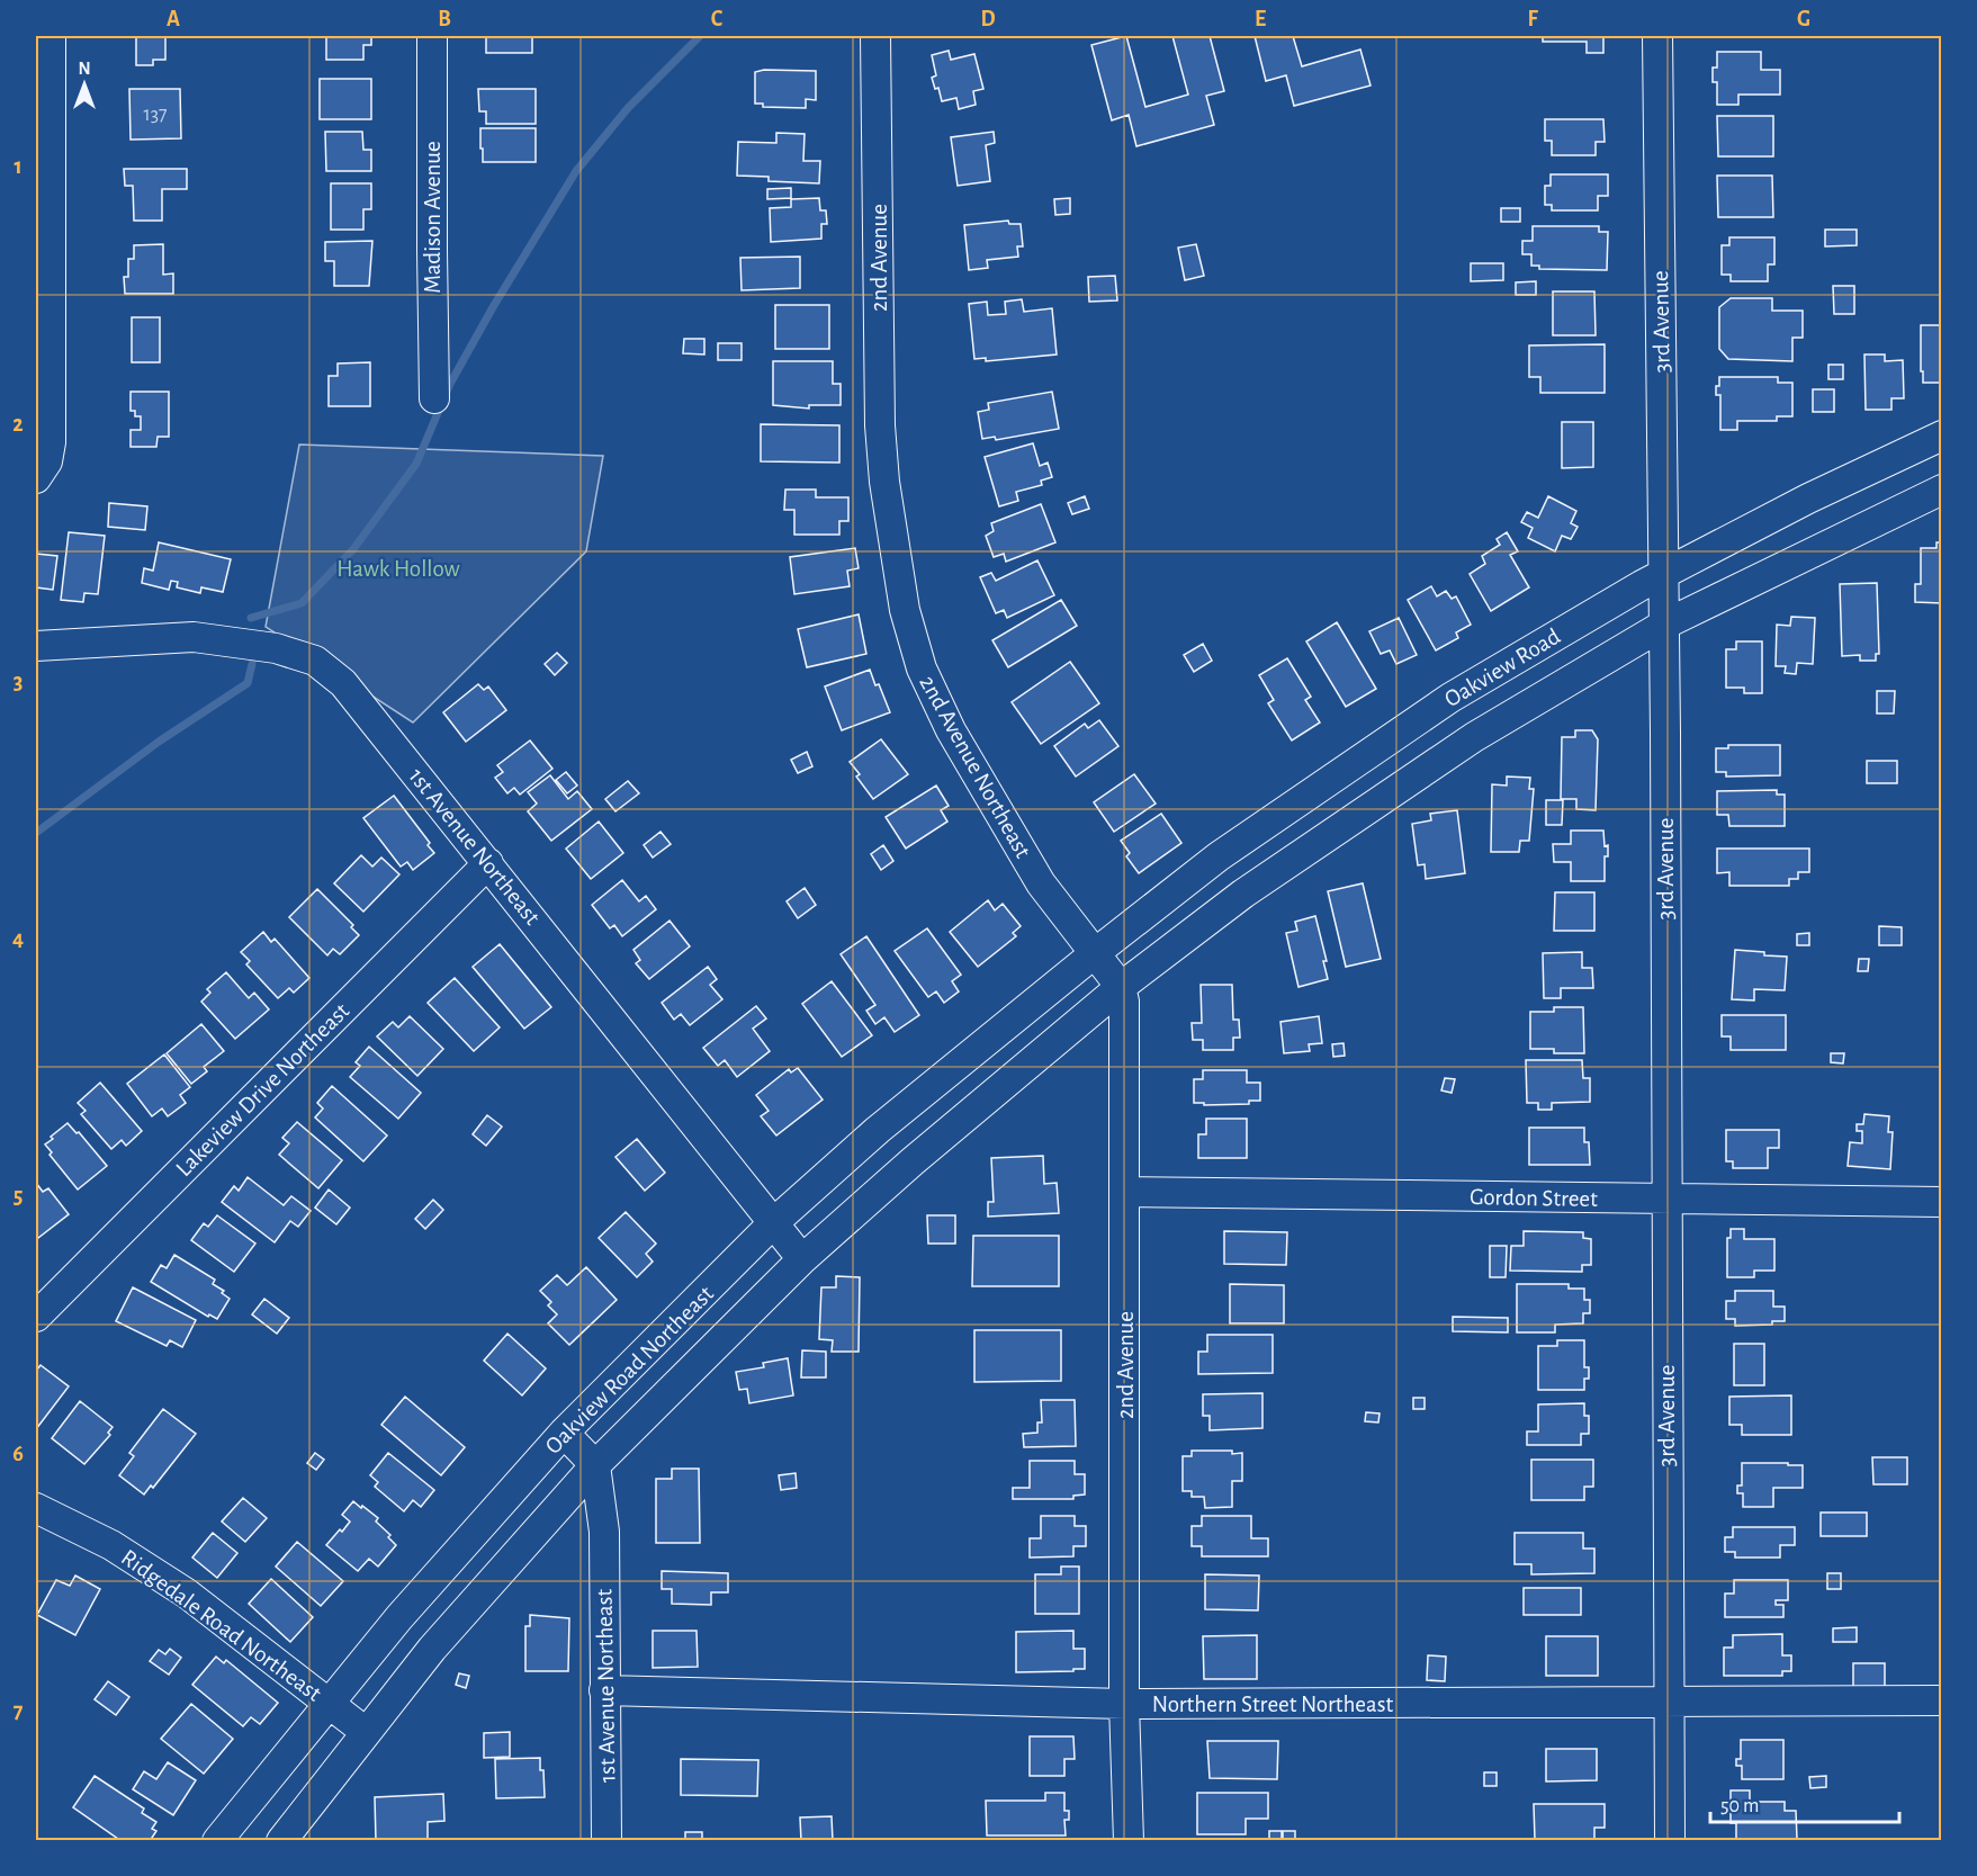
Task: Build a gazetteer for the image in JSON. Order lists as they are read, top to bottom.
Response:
{
  "streets": {
    "street": [
      "Madison Avenue",
      "2nd Avenue",
      "3rd Avenue",
      "Oakview Road",
      "2nd Avenue Northeast",
      "1st Avenue Northeast",
      "Lakeview Drive Northeast",
      "Gordon Street",
      "Oakview Road Northeast",
      "Ridgedale Road Northeast",
      "Northern Street Northeast"
    ]
  },
  "crossings": [
    ["2nd Avenue", "Oakview Road"],
    ["2nd Avenue", "2nd Avenue Northeast"],
    ["2nd Avenue", "Gordon Street"],
    ["2nd Avenue", "Oakview Road Northeast"],
    ["2nd Avenue", "Northern Street Northeast"],
    ["3rd Avenue", "Oakview Road"],
    ["3rd Avenue", "Gordon Street"],
    ["3rd Avenue", "Northern Street Northeast"],
    ["Oakview Road", "2nd Avenue Northeast"],
    ["Oakview Road", "Oakview Road Northeast"],
    ["2nd Avenue Northeast", "Oakview Road Northeast"],
    ["1st Avenue Northeast", "Lakeview Drive Northeast"],
    ["1st Avenue Northeast", "Oakview Road Northeast"],
    ["1st Avenue Northeast", "Northern Street Northeast"],
    ["Oakview Road Northeast", "Ridgedale Road Northeast"]
  ],
  "parks": ["Hawk Hollow"],
  "house_numbers": ["137"],
  "scale_bar": "50 m",
  "north": "top",
  "grid": {
    "columns": [
      "A",
      "B",
      "C",
      "D",
      "E",
      "F",
      "G"
    ],
    "rows": [
      "1",
      "2",
      "3",
      "4",
      "5",
      "6",
      "7"
    ]
  }
}
